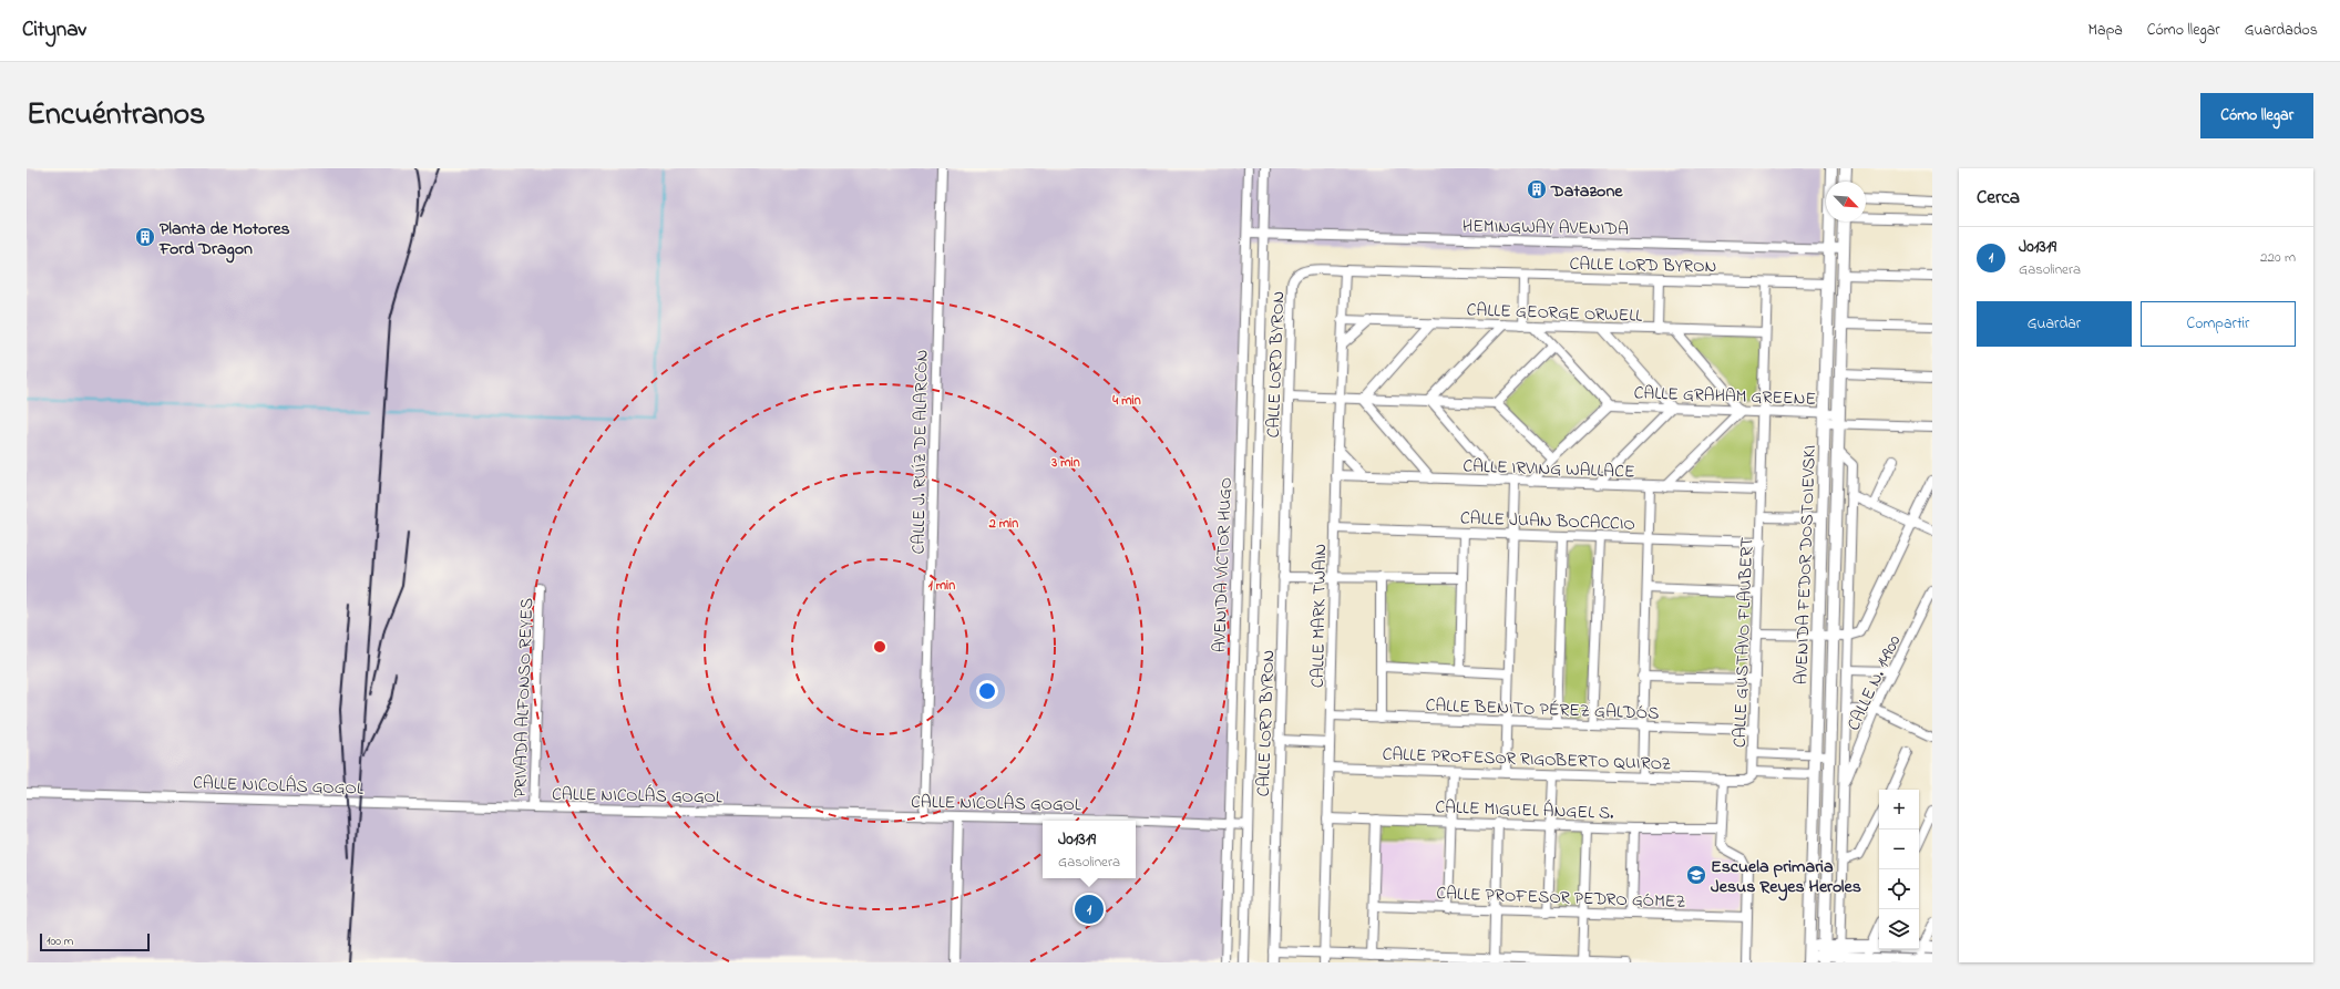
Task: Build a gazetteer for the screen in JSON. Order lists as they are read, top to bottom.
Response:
{
  "streets": {
    "main road": ["AVENIDA FEDOR DOSTOIEVSKI"],
    "street": [
      "HEMINGWAY AVENIDA",
      "CALLE LORD BYRON",
      "CALLE GEORGE ORWELL",
      "CALLE GRAHAM GREENE",
      "CALLE J. RUÍZ DE ALARCÓN",
      "CALLE IRVING WALLACE",
      "CALLE JUAN BOCACCIO",
      "AVENIDA VÍCTOR HUGO",
      "CALLE MARK TWAIN",
      "CALLE GUSTAVO FLAUBERT",
      "CALLE N. 14900",
      "PRIVADA ALFONSO REYES",
      "CALLE BENITO PÉREZ GALDÓS",
      "CALLE PROFESOR RIGOBERTO QUIROZ",
      "CALLE NICOLÁS GOGOL",
      "CALLE MIGUEL ÁNGEL S.",
      "CALLE PROFESOR PEDRO GÓMEZ"
    ]
  },
  "crossings": [
    ["HEMINGWAY AVENIDA", "AVENIDA VÍCTOR HUGO"],
    ["HEMINGWAY AVENIDA", "AVENIDA FEDOR DOSTOIEVSKI"],
    ["CALLE LORD BYRON", "AVENIDA FEDOR DOSTOIEVSKI"],
    ["CALLE LORD BYRON", "CALLE MARK TWAIN"],
    ["CALLE LORD BYRON", "CALLE GUSTAVO FLAUBERT"],
    ["CALLE GEORGE ORWELL", "CALLE GRAHAM GREENE"],
    ["CALLE GEORGE ORWELL", "CALLE MARK TWAIN"],
    ["CALLE GEORGE ORWELL", "CALLE GUSTAVO FLAUBERT"],
    ["CALLE GRAHAM GREENE", "CALLE IRVING WALLACE"],
    ["CALLE GRAHAM GREENE", "AVENIDA FEDOR DOSTOIEVSKI"],
    ["CALLE GRAHAM GREENE", "CALLE GUSTAVO FLAUBERT"],
    ["CALLE J. RUÍZ DE ALARCÓN", "CALLE NICOLÁS GOGOL"],
    ["CALLE IRVING WALLACE", "CALLE MARK TWAIN"],
    ["CALLE IRVING WALLACE", "CALLE GUSTAVO FLAUBERT"],
    ["CALLE JUAN BOCACCIO", "CALLE MARK TWAIN"],
    ["CALLE JUAN BOCACCIO", "CALLE GUSTAVO FLAUBERT"],
    ["AVENIDA VÍCTOR HUGO", "CALLE NICOLÁS GOGOL"],
    ["CALLE MARK TWAIN", "CALLE BENITO PÉREZ GALDÓS"],
    ["CALLE MARK TWAIN", "CALLE PROFESOR RIGOBERTO QUIROZ"],
    ["CALLE MARK TWAIN", "CALLE MIGUEL ÁNGEL S."],
    ["CALLE GUSTAVO FLAUBERT", "CALLE BENITO PÉREZ GALDÓS"],
    ["CALLE GUSTAVO FLAUBERT", "CALLE PROFESOR RIGOBERTO QUIROZ"],
    ["PRIVADA ALFONSO REYES", "CALLE NICOLÁS GOGOL"]
  ],
  "places": {
    "building": ["Datazone", "Planta de Motores Ford Dragon"],
    "school or university": ["Escuela primaria Jesus Reyes Heroles"]
  },
  "scale_bar": "100 m",
  "north": "bottom right",
  "page": {
    "header": "Citynav",
    "nav": ["Mapa", "Cómo llegar", "Guardados"],
    "title": "Encuéntranos",
    "buttons": [
      "Cómo llegar",
      ["Guardar", "Compartir"]
    ],
    "heading": "Cerca",
    "list": [
      {
        "mark": "1",
        "name": "J01319",
        "note": "Gasolinera",
        "value": "220 m"
      }
    ],
    "map_buttons": ["+", "−"],
    "popup": ["J01319", "Gasolinera"],
    "pins": "1",
    "scale": "100 m"
  },
  "rings": [
    "4 min",
    "3 min",
    "2 min",
    "1 min"
  ]
}
